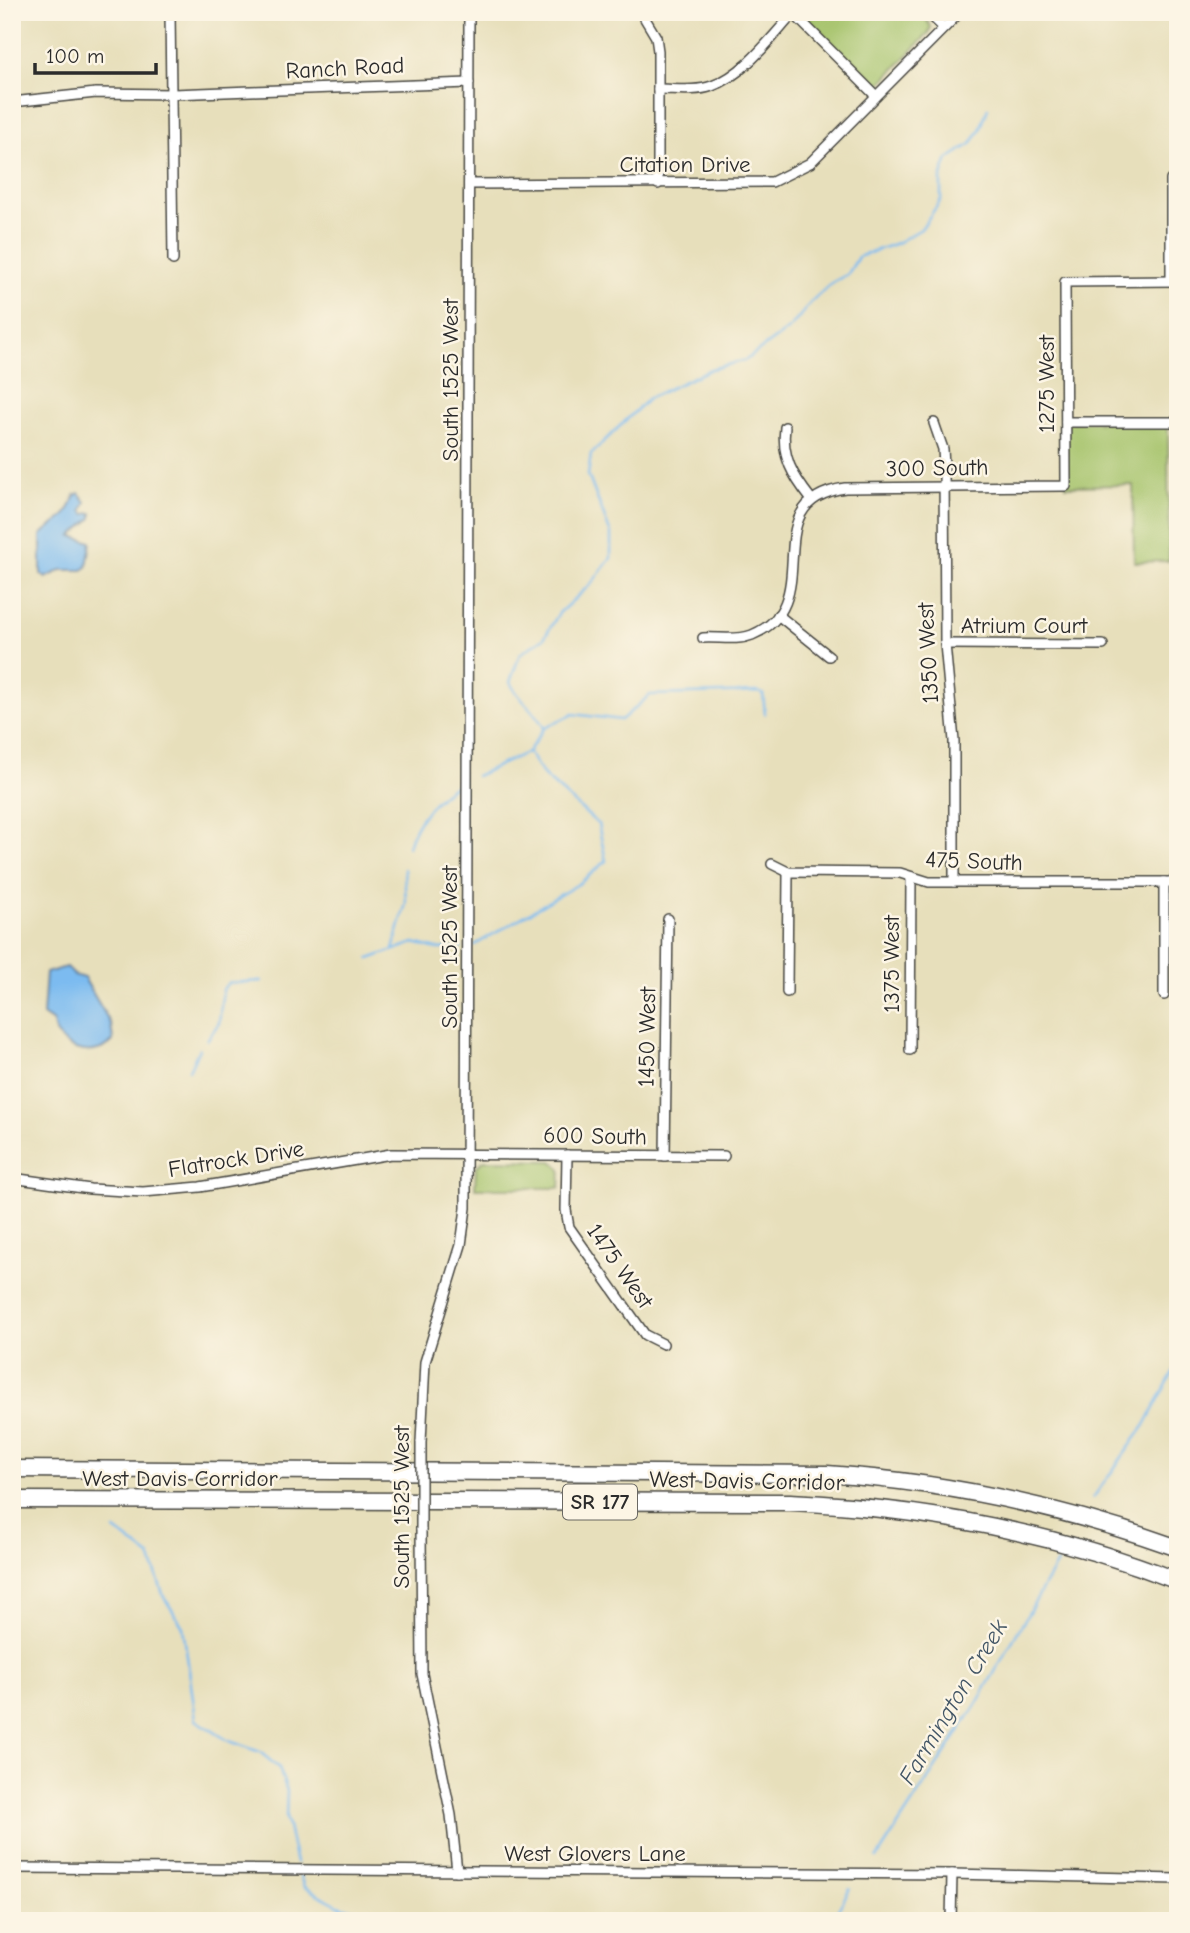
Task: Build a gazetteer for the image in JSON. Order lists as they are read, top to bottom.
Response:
{
  "streets": {
    "highway": ["West Davis Corridor", "SR 177"],
    "street": [
      "Ranch Road",
      "Citation Drive",
      "South 1525 West",
      "1275 West",
      "300 South",
      "Atrium Court",
      "1350 West",
      "475 South",
      "1375 West",
      "1450 West",
      "600 South",
      "Flatrock Drive",
      "1475 West",
      "West Glovers Lane"
    ]
  },
  "crossings": [
    ["Ranch Road", "South 1525 West"],
    ["Citation Drive", "South 1525 West"],
    ["South 1525 West", "600 South"],
    ["South 1525 West", "Flatrock Drive"],
    ["South 1525 West", "West Glovers Lane"],
    ["1275 West", "300 South"],
    ["300 South", "1350 West"],
    ["Atrium Court", "1350 West"],
    ["1350 West", "475 South"],
    ["475 South", "1375 West"],
    ["1450 West", "600 South"],
    ["600 South", "Flatrock Drive"],
    ["600 South", "1475 West"]
  ],
  "water": ["Farmington Creek"],
  "scale_bar": "100 m"
}
